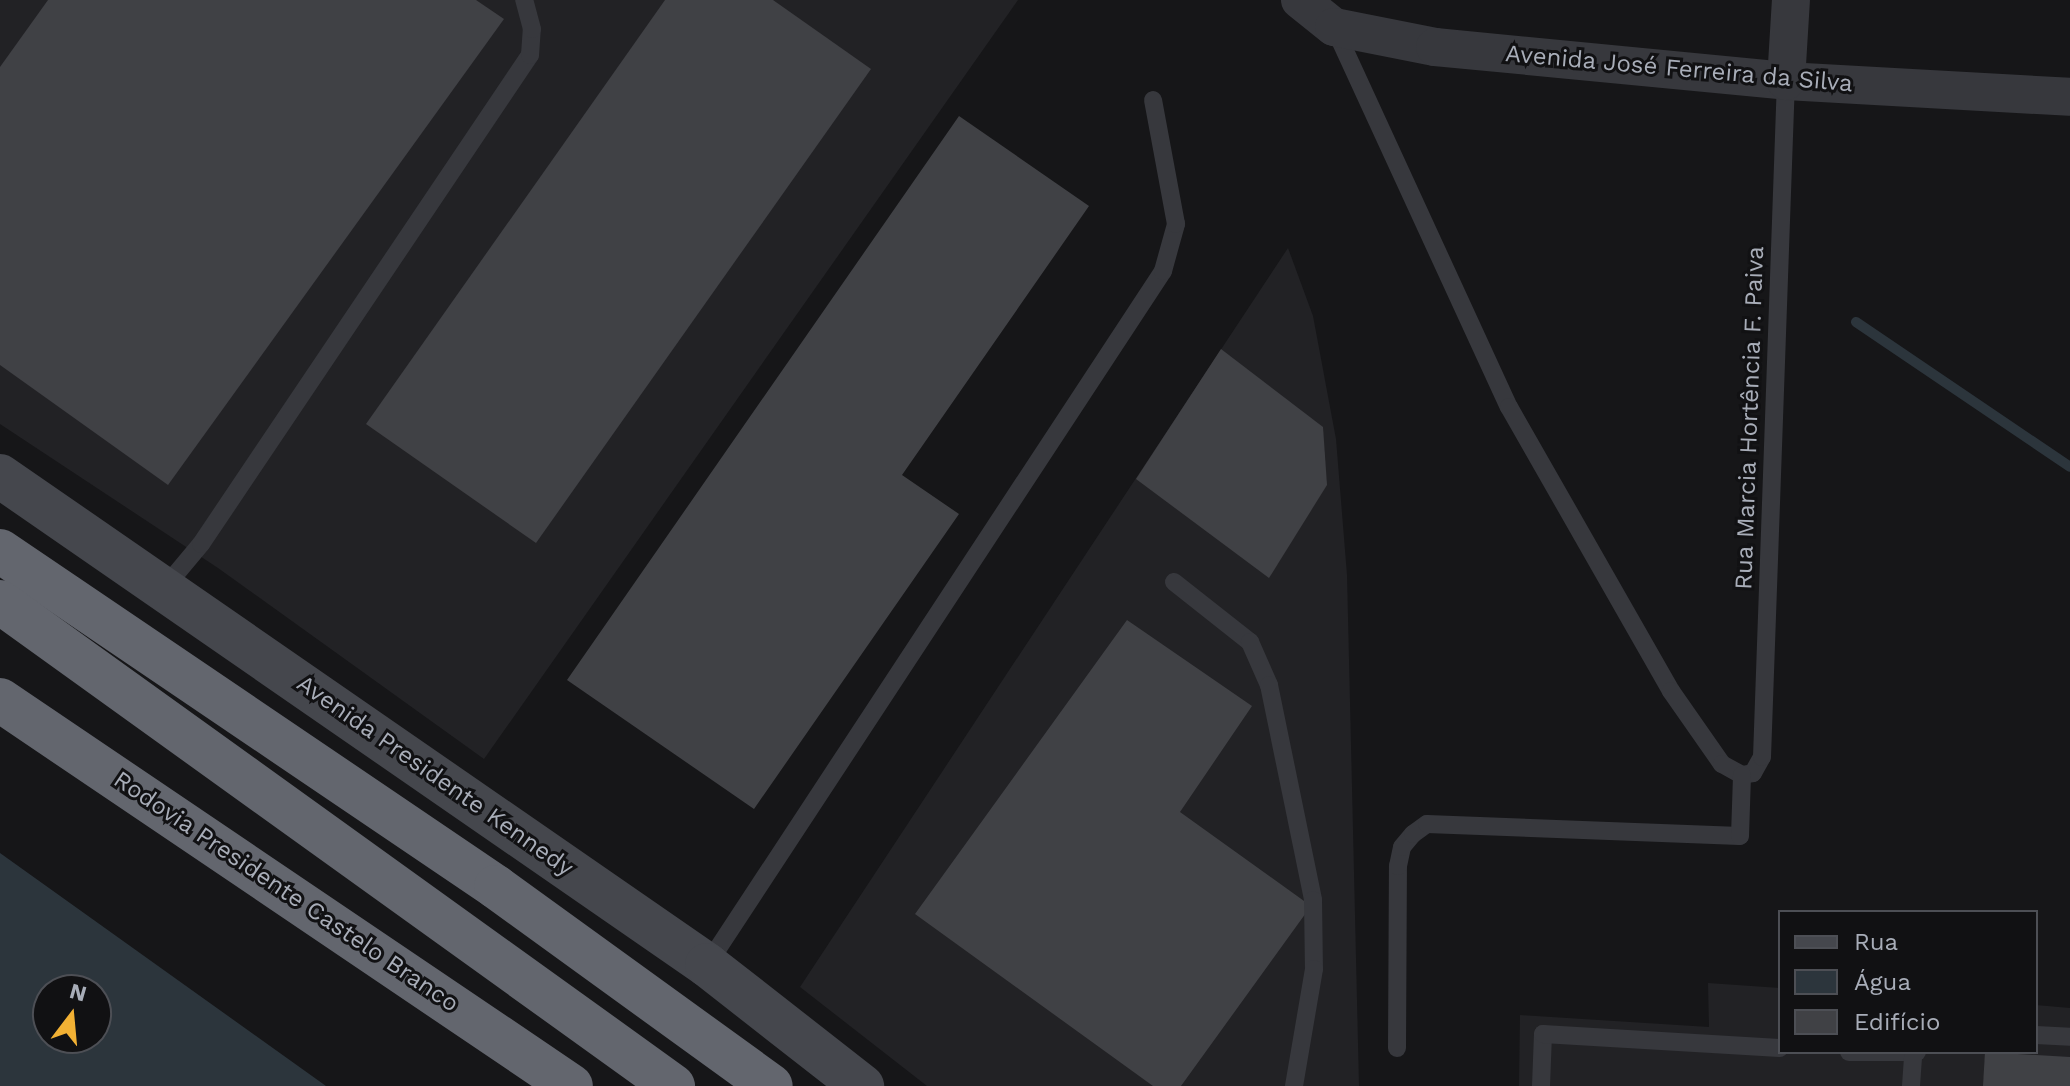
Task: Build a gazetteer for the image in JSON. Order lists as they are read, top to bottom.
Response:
{
  "streets": {
    "highway": ["Rodovia Presidente Castelo Branco"],
    "main road": ["Avenida Presidente Kennedy"],
    "street": ["Avenida José Ferreira da Silva"],
    "lane": ["Rua Marcia Hortência F. Paiva"]
  },
  "crossings": [
    ["Avenida José Ferreira da Silva", "Rua Marcia Hortência F. Paiva"]
  ],
  "legend": ["Rua", "Água", "Edifício"],
  "north": "top"
}
